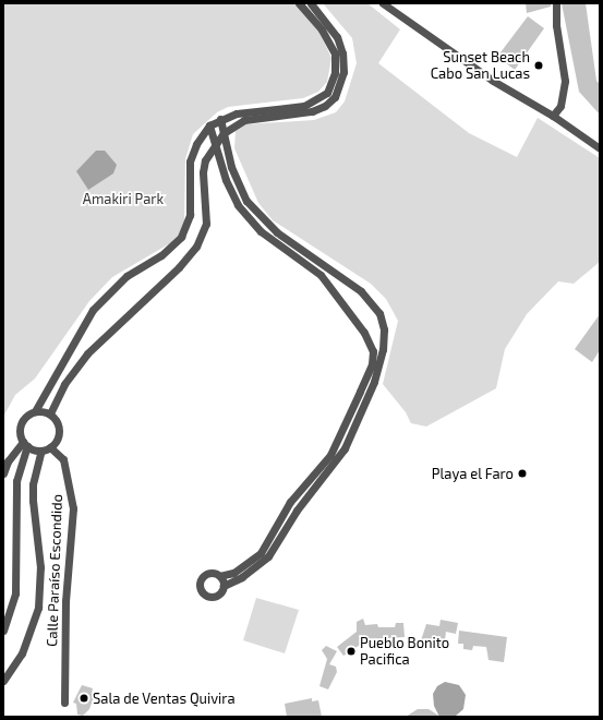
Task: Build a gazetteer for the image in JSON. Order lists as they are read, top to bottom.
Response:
{
  "streets": {
    "street": ["Calle Paraíso Escondido"]
  },
  "parks": ["Amakiri Park"],
  "places": [
    "Sunset Beach Cabo San Lucas",
    "Playa el Faro",
    "Pueblo Bonito Pacifica",
    "Sala de Ventas Quivira"
  ]
}
